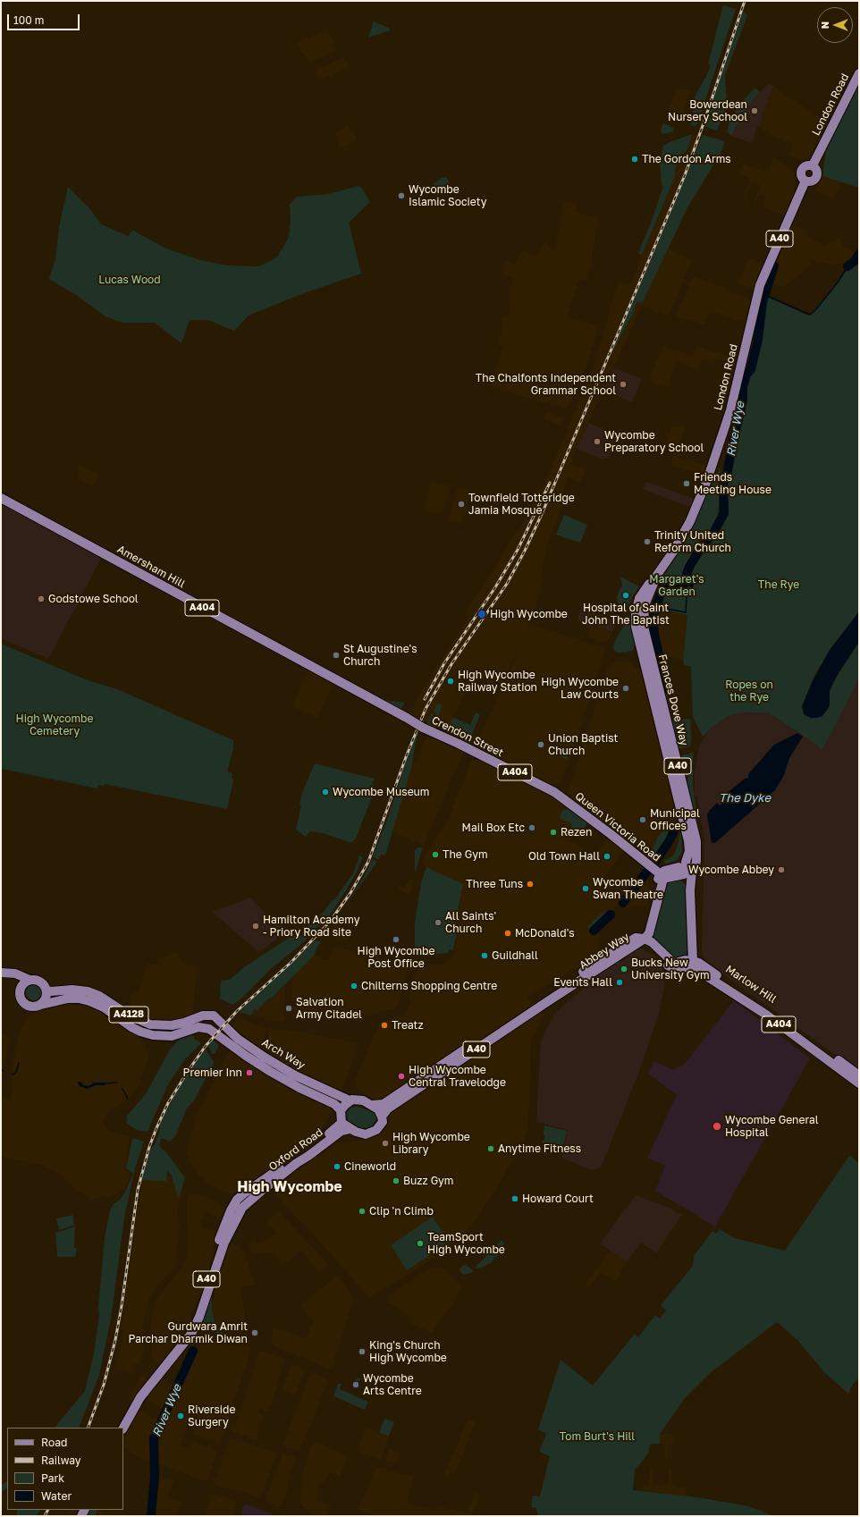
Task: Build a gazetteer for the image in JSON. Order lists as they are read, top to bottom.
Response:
{
  "streets": {
    "main road": [
      "London Road",
      "A40",
      "Amersham Hill",
      "A404",
      "Frances Dove Way",
      "Crendon Street",
      "Queen Victoria Road",
      "Abbey Way",
      "Marlow Hill",
      "A4128",
      "Arch Way",
      "Oxford Road"
    ]
  },
  "crossings": [
    ["London Road", "Frances Dove Way"],
    ["A40", "Oxford Road"],
    ["Amersham Hill", "Crendon Street"],
    ["Frances Dove Way", "Marlow Hill"],
    ["Crendon Street", "Queen Victoria Road"],
    ["Abbey Way", "Arch Way"],
    ["Abbey Way", "Oxford Road"],
    ["Arch Way", "Oxford Road"]
  ],
  "districts": ["High Wycombe"],
  "water": ["River Wye", "The Dyke"],
  "parks": [
    "Lucas Wood",
    "Margaret's Garden",
    "The Rye",
    "Ropes on the Rye",
    "High Wycombe Cemetery",
    "Tom Burt's Hill"
  ],
  "places": [
    "Bowerdean Nursery School",
    "The Gordon Arms",
    "Wycombe Islamic Society",
    "The Chalfonts Independent Grammar School",
    "Wycombe Preparatory School",
    "Friends Meeting House",
    "Townfield Totteridge Jamia Mosque",
    "Trinity United Reform Church",
    "Hospital of Saint John The Baptist",
    "Godstowe School",
    "High Wycombe",
    "St Augustine's Church",
    "High Wycombe Railway Station",
    "High Wycombe Law Courts",
    "Union Baptist Church",
    "Wycombe Museum",
    "Municipal Offices",
    "Mail Box Etc",
    "Rezen",
    "The Gym",
    "Old Town Hall",
    "Wycombe Abbey",
    "Three Tuns",
    "Wycombe Swan Theatre",
    "All Saints' Church",
    "Hamilton Academy - Priory Road site",
    "McDonald's",
    "High Wycombe Post Office",
    "Guildhall",
    "Bucks New University Gym",
    "Events Hall",
    "Chilterns Shopping Centre",
    "Salvation Army Citadel",
    "Treatz",
    "Premier Inn",
    "High Wycombe Central Travelodge",
    "Wycombe General Hospital",
    "High Wycombe Library",
    "Anytime Fitness",
    "Cineworld",
    "Buzz Gym",
    "Howard Court",
    "Clip 'n Climb",
    "TeamSport High Wycombe",
    "Gurdwara Amrit Parchar Dharmik Diwan",
    "King's Church High Wycombe",
    "Wycombe Arts Centre",
    "Riverside Surgery"
  ],
  "legend": [
    "Road",
    "Railway",
    "Park",
    "Water"
  ],
  "scale_bar": "100 m",
  "north": "left"
}
